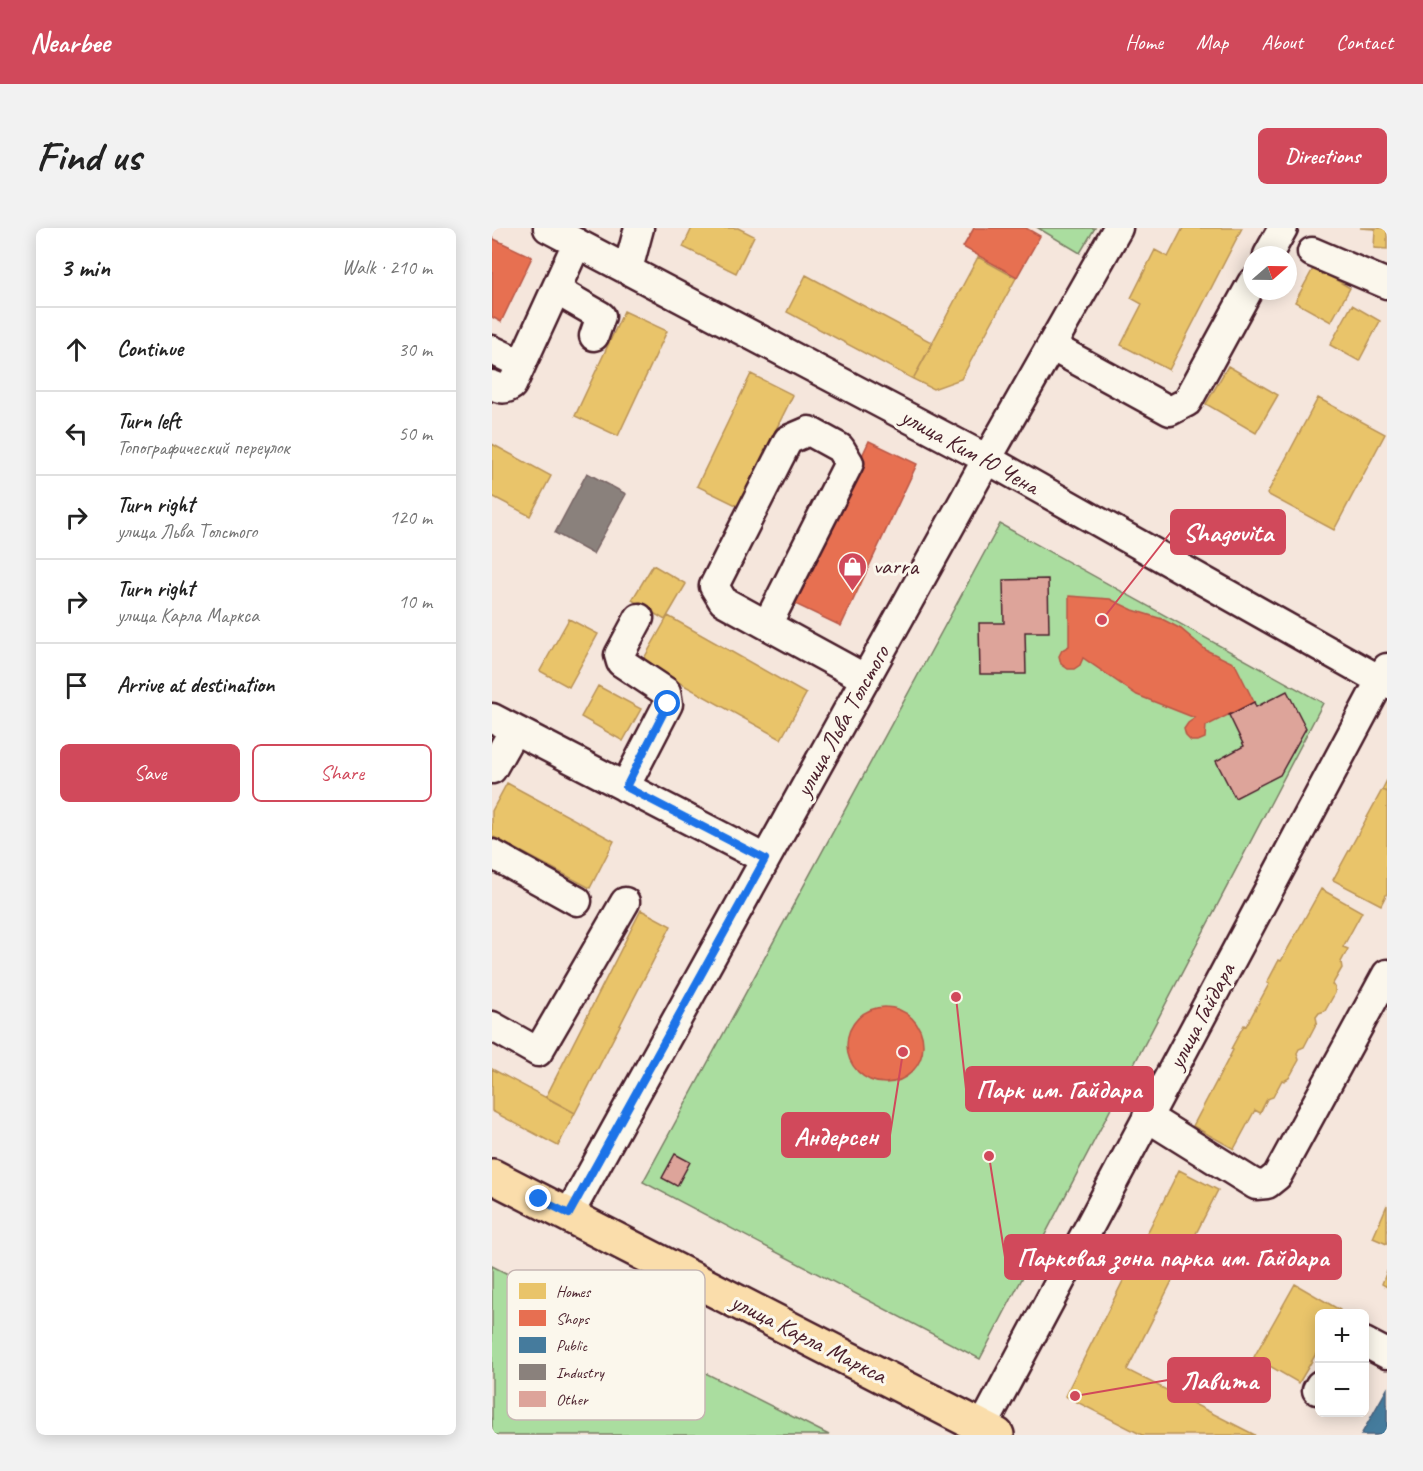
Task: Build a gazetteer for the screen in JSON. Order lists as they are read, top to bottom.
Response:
{
  "streets": {
    "main road": ["улица Карла Маркса"],
    "street": ["улица Ким Ю Чена", "улица Льва Толстого", "улица Гайдара"]
  },
  "crossings": [
    ["улица Ким Ю Чена", "улица Льва Толстого"],
    ["улица Ким Ю Чена", "улица Гайдара"],
    ["улица Льва Толстого", "улица Карла Маркса"],
    ["улица Гайдара", "улица Карла Маркса"]
  ],
  "places": {
    "shop": ["varra"],
    "other": [
      "Shagovita",
      "Парк им. Гайдара",
      "Андерсен",
      "Парковая зона парка им. Гайдара",
      "Лавита"
    ]
  },
  "legend": [
    "Homes",
    "Shops",
    "Public",
    "Industry",
    "Other"
  ],
  "north": "right",
  "page": {
    "header": "Nearbee",
    "nav": [
      "Home",
      "Map",
      "About",
      "Contact"
    ],
    "buttons": [
      "Directions",
      ["Save", "Share"]
    ],
    "title": "Find us",
    "heading": ["3 min", "Walk · 210 m"],
    "list": [
      ["Continue", "30 m"],
      ["Turn left", "Топографический переулок", "50 m"],
      ["Turn right", "улица Льва Толстого", "120 m"],
      ["Turn right", "улица Карла Маркса", "10 m"],
      "Arrive at destination"
    ],
    "map_buttons": ["+", "−"]
  }
}
